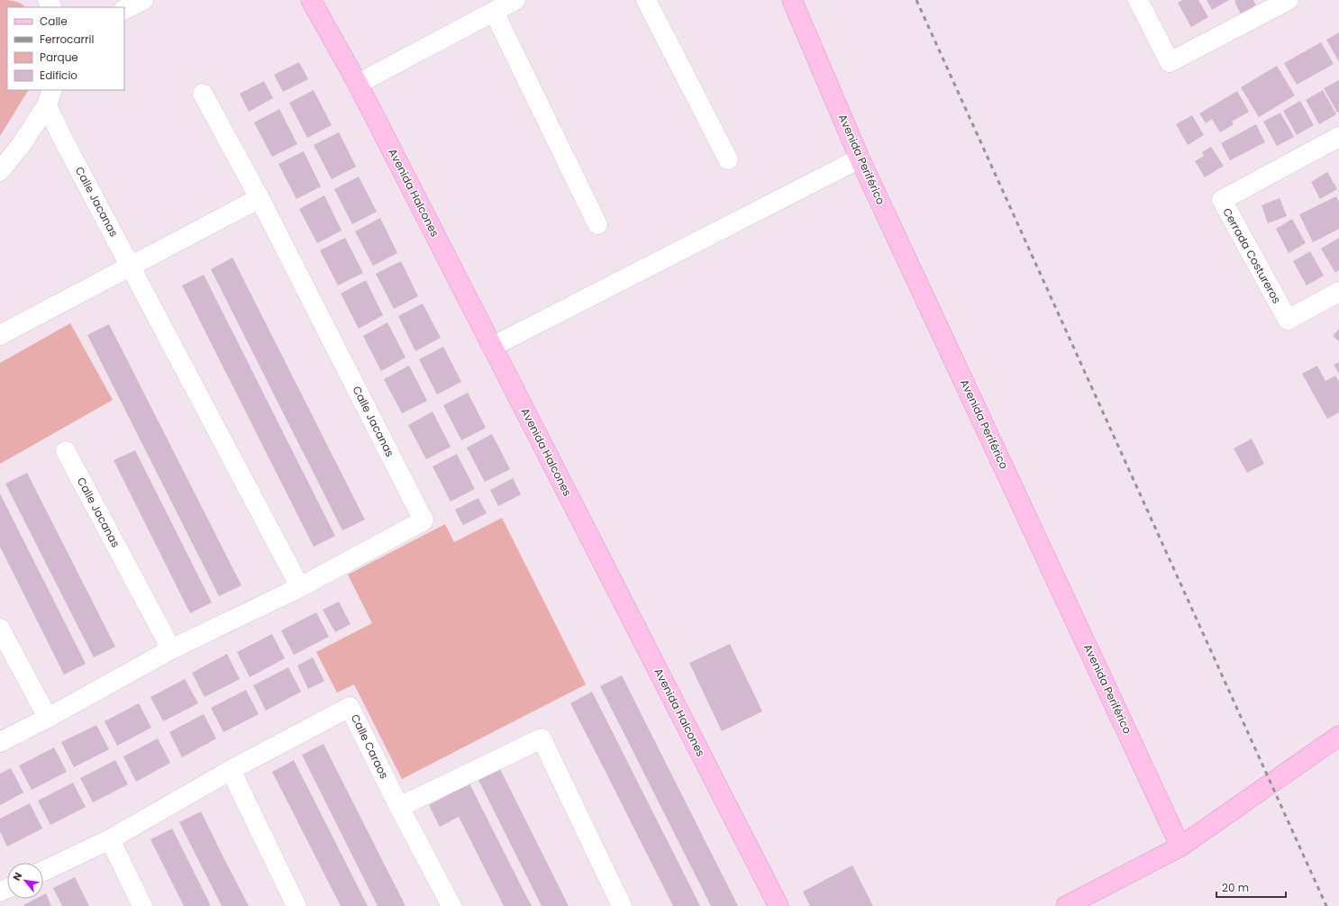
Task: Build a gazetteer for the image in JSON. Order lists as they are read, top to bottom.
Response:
{
  "streets": {
    "main road": ["Avenida Periférico", "Avenida Halcones"],
    "street": ["Calle Jacanas", "Cerrada Costureros", "Calle Caraos"]
  },
  "legend": [
    "Calle",
    "Ferrocarril",
    "Parque",
    "Edificio"
  ],
  "scale_bar": "20 m",
  "north": "top left"
}
